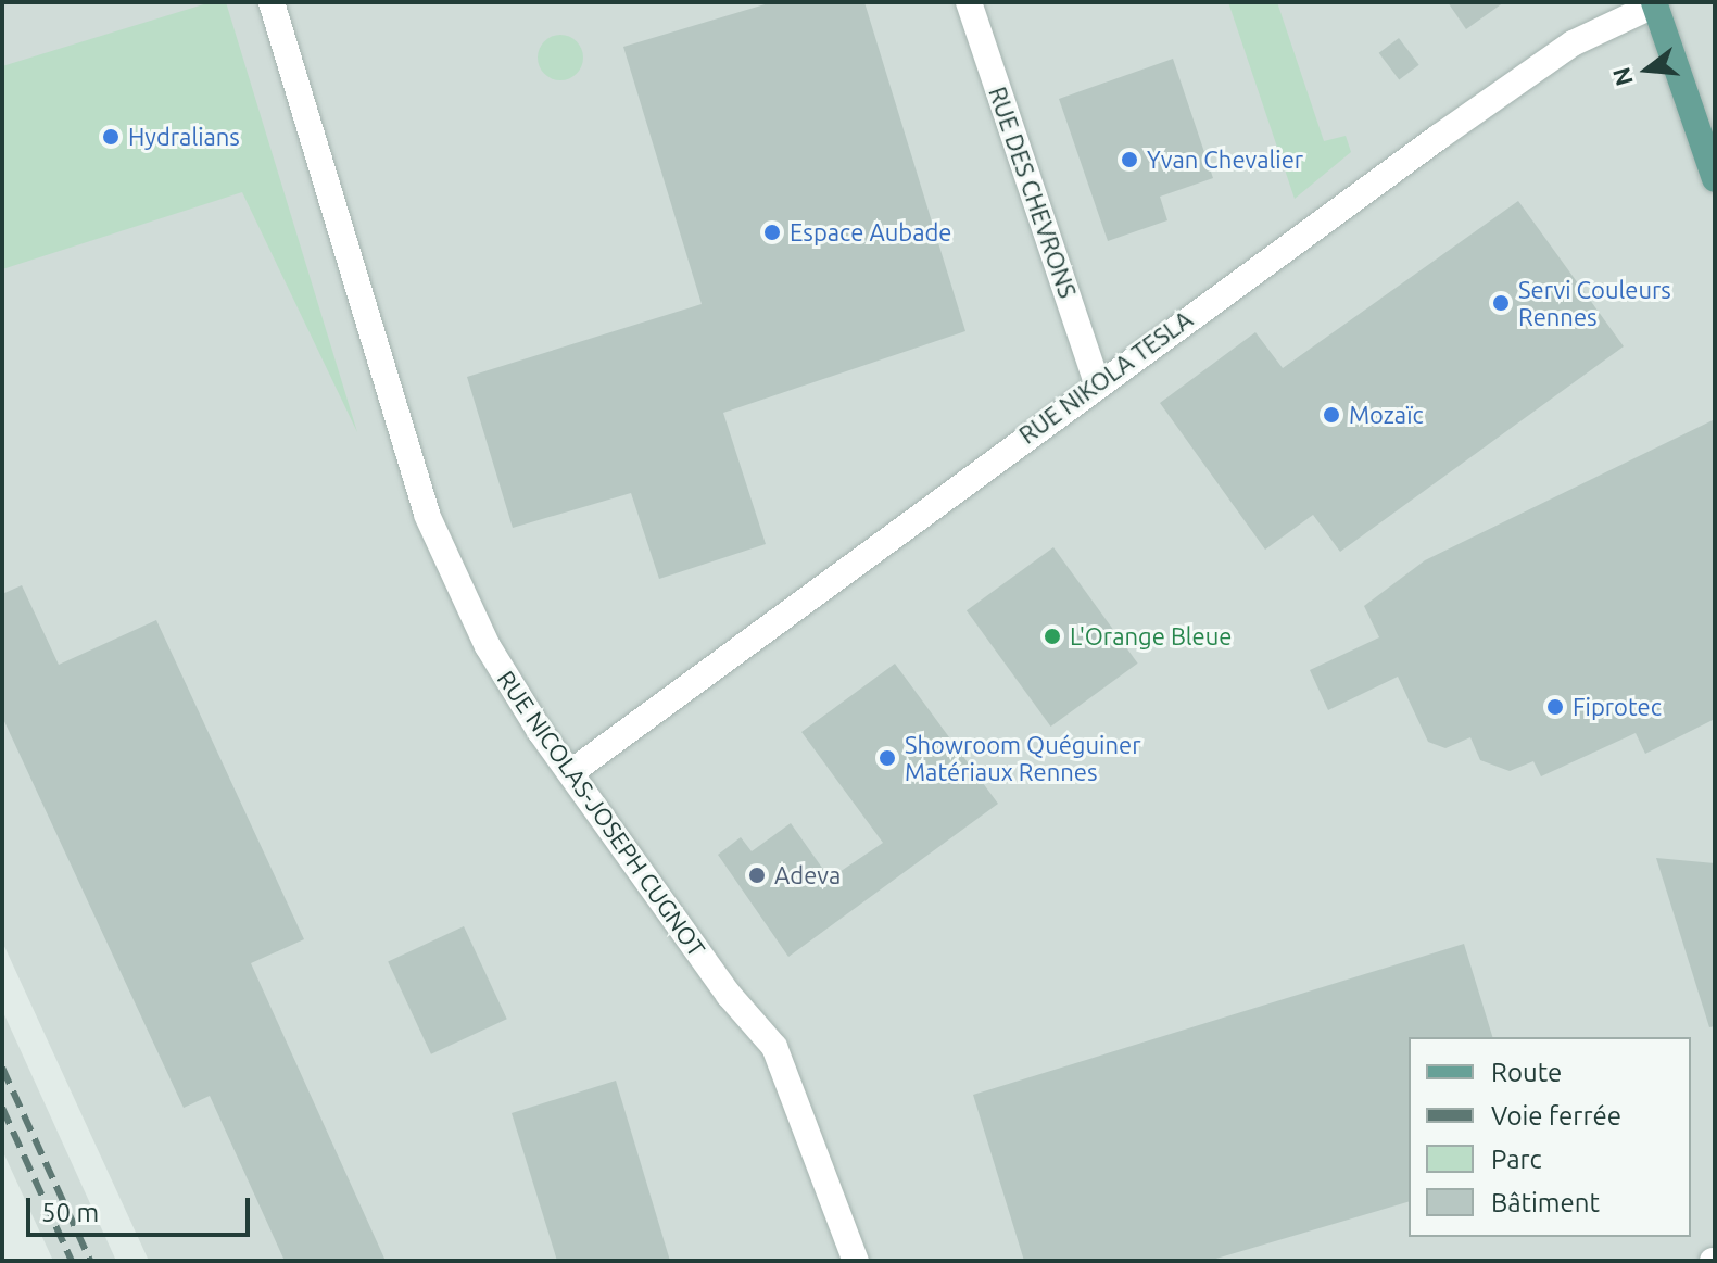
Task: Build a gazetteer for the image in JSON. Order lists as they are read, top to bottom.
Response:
{
  "streets": {
    "street": ["RUE DES CHEVRONS", "RUE NIKOLA TESLA", "RUE NICOLAS-JOSEPH CUGNOT"]
  },
  "crossings": [
    ["RUE DES CHEVRONS", "RUE NIKOLA TESLA"],
    ["RUE NIKOLA TESLA", "RUE NICOLAS-JOSEPH CUGNOT"]
  ],
  "places": [
    "Hydralians",
    "Yvan Chevalier",
    "Espace Aubade",
    "Servi Couleurs Rennes",
    "Mozaïc",
    "L'Orange Bleue",
    "Fiprotec",
    "Showroom Quéguiner Matériaux Rennes",
    "Adeva"
  ],
  "legend": [
    "Route",
    "Voie ferrée",
    "Parc",
    "Bâtiment"
  ],
  "scale_bar": "50 m",
  "north": "left"
}
